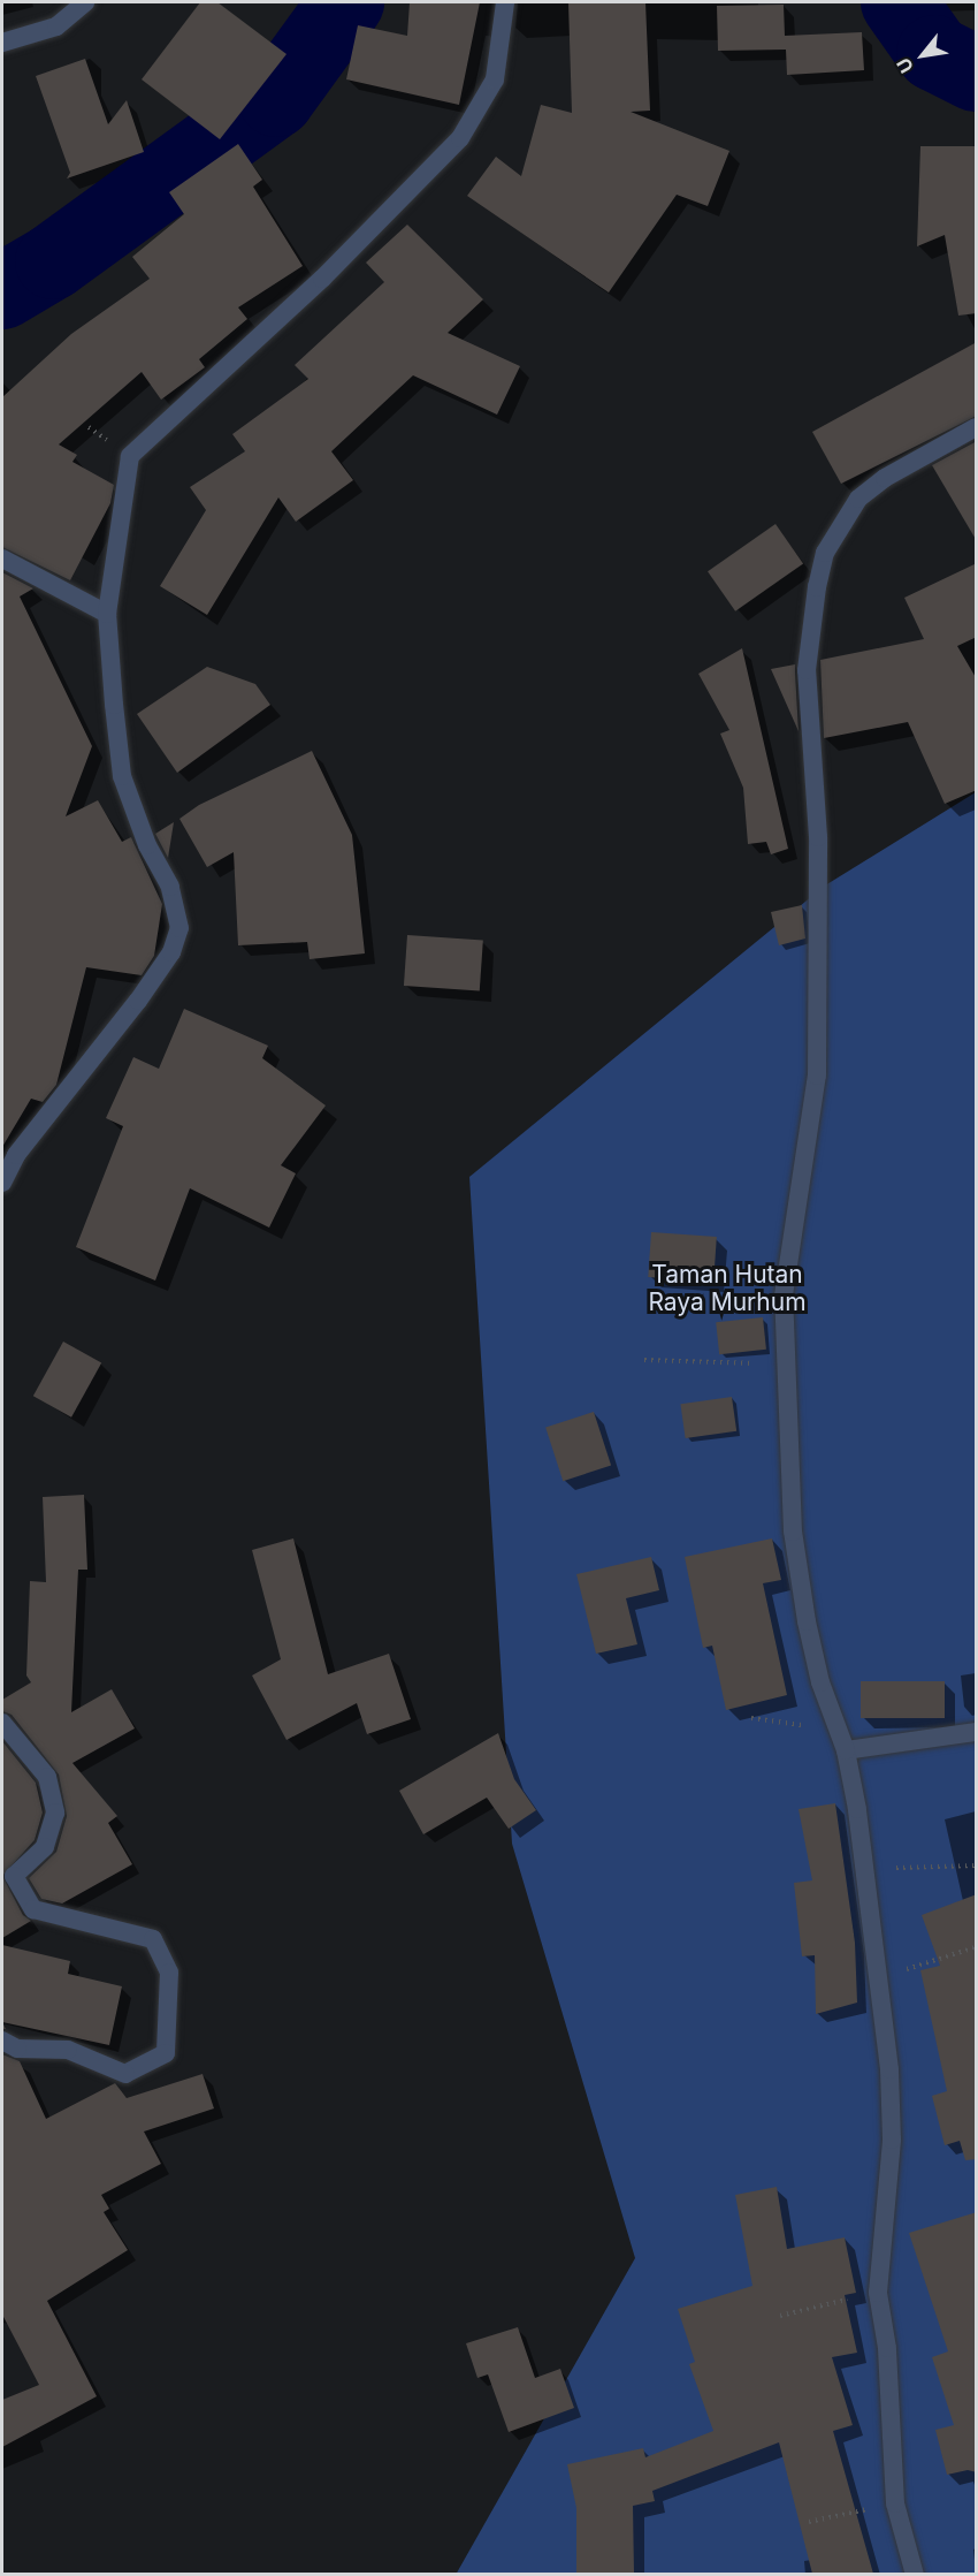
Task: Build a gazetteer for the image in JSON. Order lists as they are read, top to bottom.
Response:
{
  "parks": ["Taman Hutan Raya Murhum"],
  "north": "bottom left"
}
